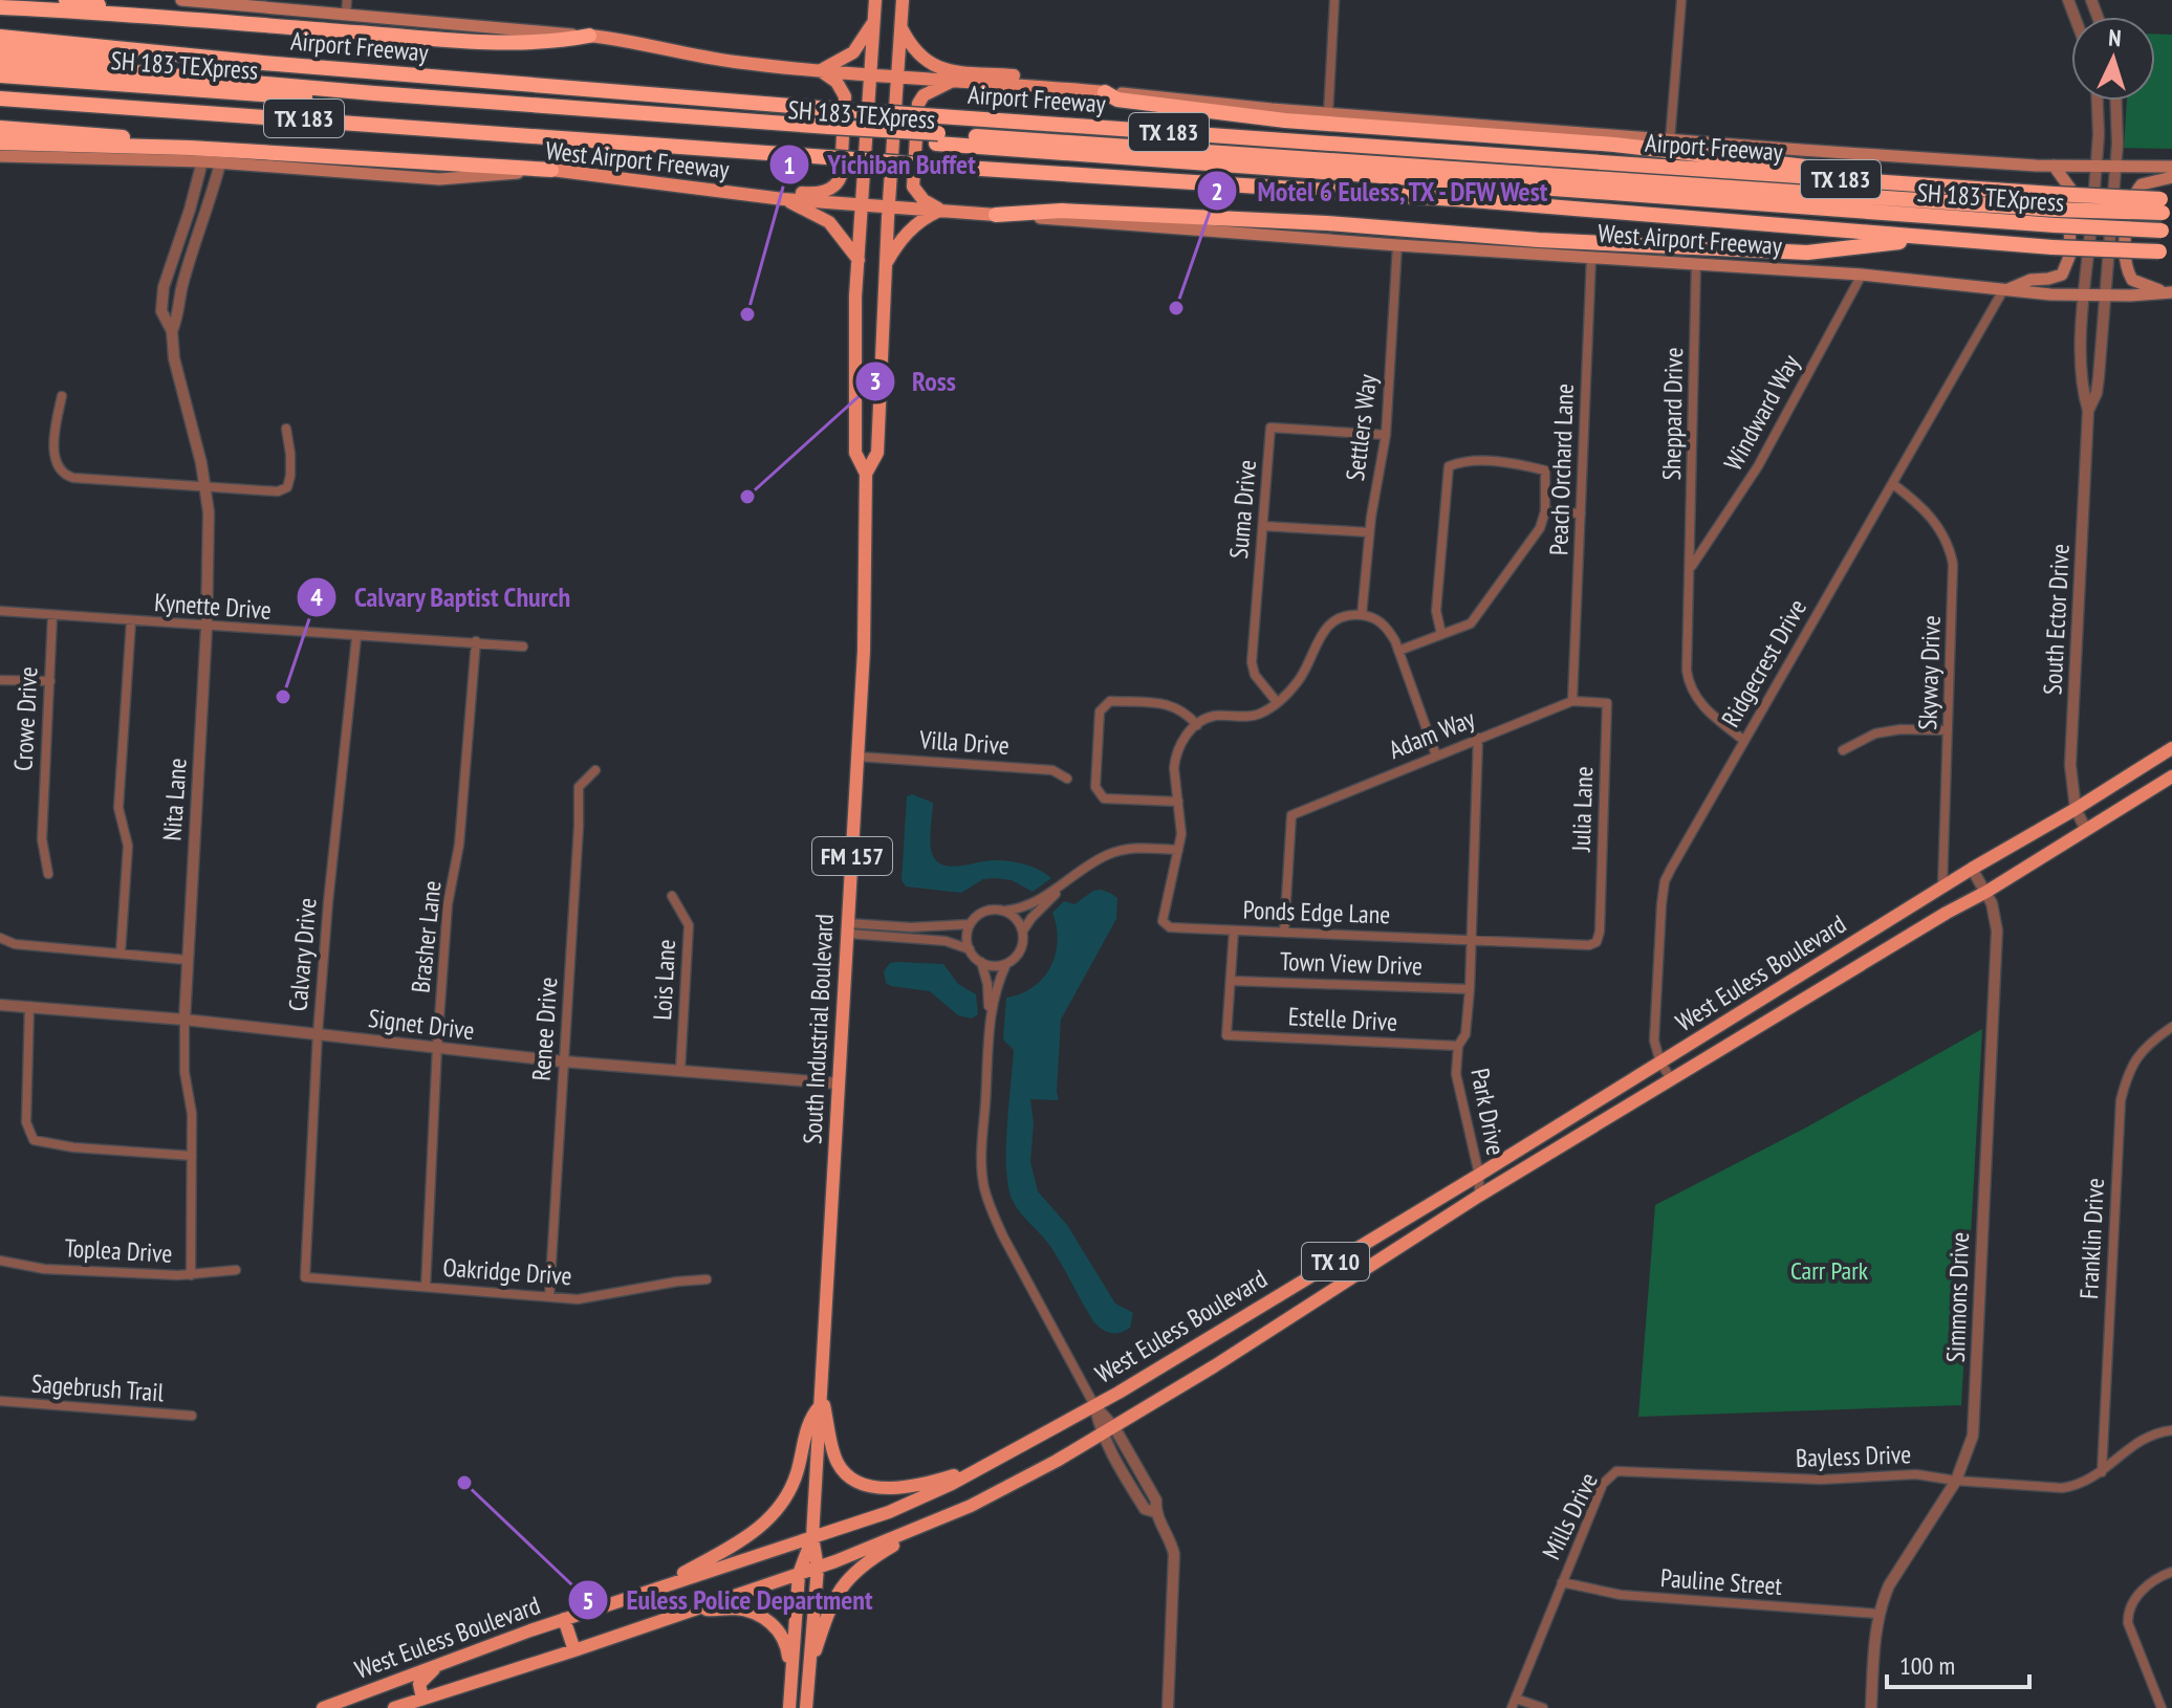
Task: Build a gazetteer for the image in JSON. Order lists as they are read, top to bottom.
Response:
{
  "streets": {
    "highway": ["Airport Freeway", "SH 183 TEXpress", "TX 183"],
    "main road": [
      "West Airport Freeway",
      "FM 157",
      "West Euless Boulevard",
      "South Industrial Boulevard",
      "TX 10"
    ],
    "street": [
      "Windward Way",
      "Sheppard Drive",
      "Settlers Way",
      "Peach Orchard Lane",
      "Suma Drive",
      "Kynette Drive",
      "South Ector Drive",
      "Ridgecrest Drive",
      "Skyway Drive",
      "Crowe Drive",
      "Adam Way",
      "Villa Drive",
      "Nita Lane",
      "Julia Lane",
      "Ponds Edge Lane",
      "Brasher Lane",
      "Calvary Drive",
      "Town View Drive",
      "Lois Lane",
      "Estelle Drive",
      "Signet Drive",
      "Renee Drive",
      "Park Drive",
      "Franklin Drive",
      "Toplea Drive",
      "Oakridge Drive",
      "Simmons Drive",
      "Sagebrush Trail",
      "Bayless Drive",
      "Mills Drive",
      "Pauline Street"
    ]
  },
  "crossings": [
    ["Airport Freeway", "SH 183 TEXpress"],
    ["Airport Freeway", "FM 157"],
    ["Airport Freeway", "South Industrial Boulevard"],
    ["West Airport Freeway", "Windward Way"],
    ["West Airport Freeway", "Sheppard Drive"],
    ["West Airport Freeway", "Settlers Way"],
    ["West Airport Freeway", "Peach Orchard Lane"],
    ["West Airport Freeway", "South Ector Drive"],
    ["West Airport Freeway", "Ridgecrest Drive"],
    ["West Airport Freeway", "Nita Lane"],
    ["West Airport Freeway", "South Industrial Boulevard"],
    ["Windward Way", "Sheppard Drive"],
    ["Sheppard Drive", "Ridgecrest Drive"],
    ["Settlers Way", "Suma Drive"],
    ["Peach Orchard Lane", "Adam Way"],
    ["Peach Orchard Lane", "Julia Lane"],
    ["Kynette Drive", "Crowe Drive"],
    ["Kynette Drive", "Nita Lane"],
    ["Kynette Drive", "Brasher Lane"],
    ["Kynette Drive", "Calvary Drive"],
    ["South Ector Drive", "West Euless Boulevard"],
    ["Ridgecrest Drive", "Skyway Drive"],
    ["Ridgecrest Drive", "West Euless Boulevard"],
    ["Skyway Drive", "West Euless Boulevard"],
    ["Adam Way", "Julia Lane"],
    ["Adam Way", "Ponds Edge Lane"],
    ["Adam Way", "Park Drive"],
    ["Villa Drive", "South Industrial Boulevard"],
    ["Nita Lane", "Signet Drive"],
    ["Nita Lane", "Toplea Drive"],
    ["Julia Lane", "Ponds Edge Lane"],
    ["FM 157", "South Industrial Boulevard"],
    ["Ponds Edge Lane", "Park Drive"],
    ["Brasher Lane", "Signet Drive"],
    ["Brasher Lane", "Oakridge Drive"],
    ["Calvary Drive", "Signet Drive"],
    ["Calvary Drive", "Oakridge Drive"],
    ["Town View Drive", "Estelle Drive"],
    ["Town View Drive", "Park Drive"],
    ["West Euless Boulevard", "South Industrial Boulevard"],
    ["West Euless Boulevard", "Park Drive"],
    ["West Euless Boulevard", "Simmons Drive"],
    ["Lois Lane", "Signet Drive"],
    ["Estelle Drive", "Park Drive"],
    ["Signet Drive", "Renee Drive"],
    ["Signet Drive", "South Industrial Boulevard"],
    ["Renee Drive", "Oakridge Drive"],
    ["Franklin Drive", "Bayless Drive"],
    ["Simmons Drive", "Bayless Drive"],
    ["Simmons Drive", "Pauline Street"],
    ["Bayless Drive", "Mills Drive"],
    ["Mills Drive", "Pauline Street"]
  ],
  "parks": ["Carr Park"],
  "places": [
    "Motel 6 Euless, TX - DFW West",
    "Yichiban Buffet",
    "Ross",
    "Calvary Baptist Church",
    "Euless Police Department"
  ],
  "scale_bar": "100 m",
  "north": "top"
}
